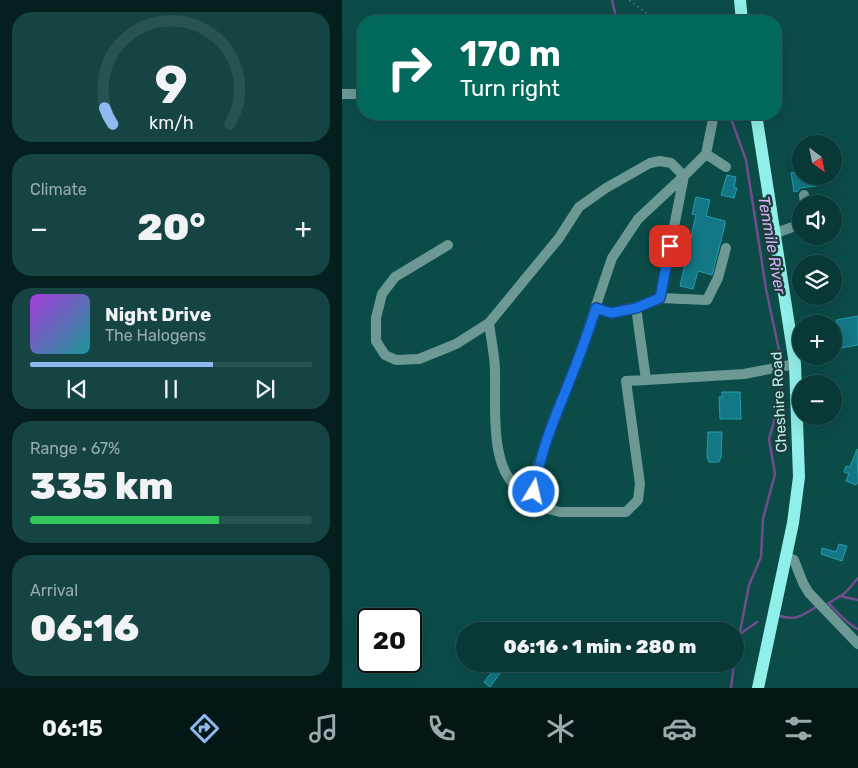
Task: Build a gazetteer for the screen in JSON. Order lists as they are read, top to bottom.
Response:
{
  "streets": {
    "main road": ["Cheshire Road"]
  },
  "water": ["Tenmile River"],
  "north": "bottom right",
  "page": {
    "turn": ["170 m", "Turn right"],
    "map_buttons": ["+", "−"],
    "tile": [
      "Climate",
      ["Range · 67%", "335 km"],
      ["Arrival", "06:16"]
    ],
    "heat": ["−", "20°", "+"],
    "song": ["Night Drive", "The Halogens"],
    "limit": "20",
    "trip": "06:16 · 1 min · 280 m",
    "tabs": "06:15",
    "gauge": ["9", "km/h"]
  }
}
